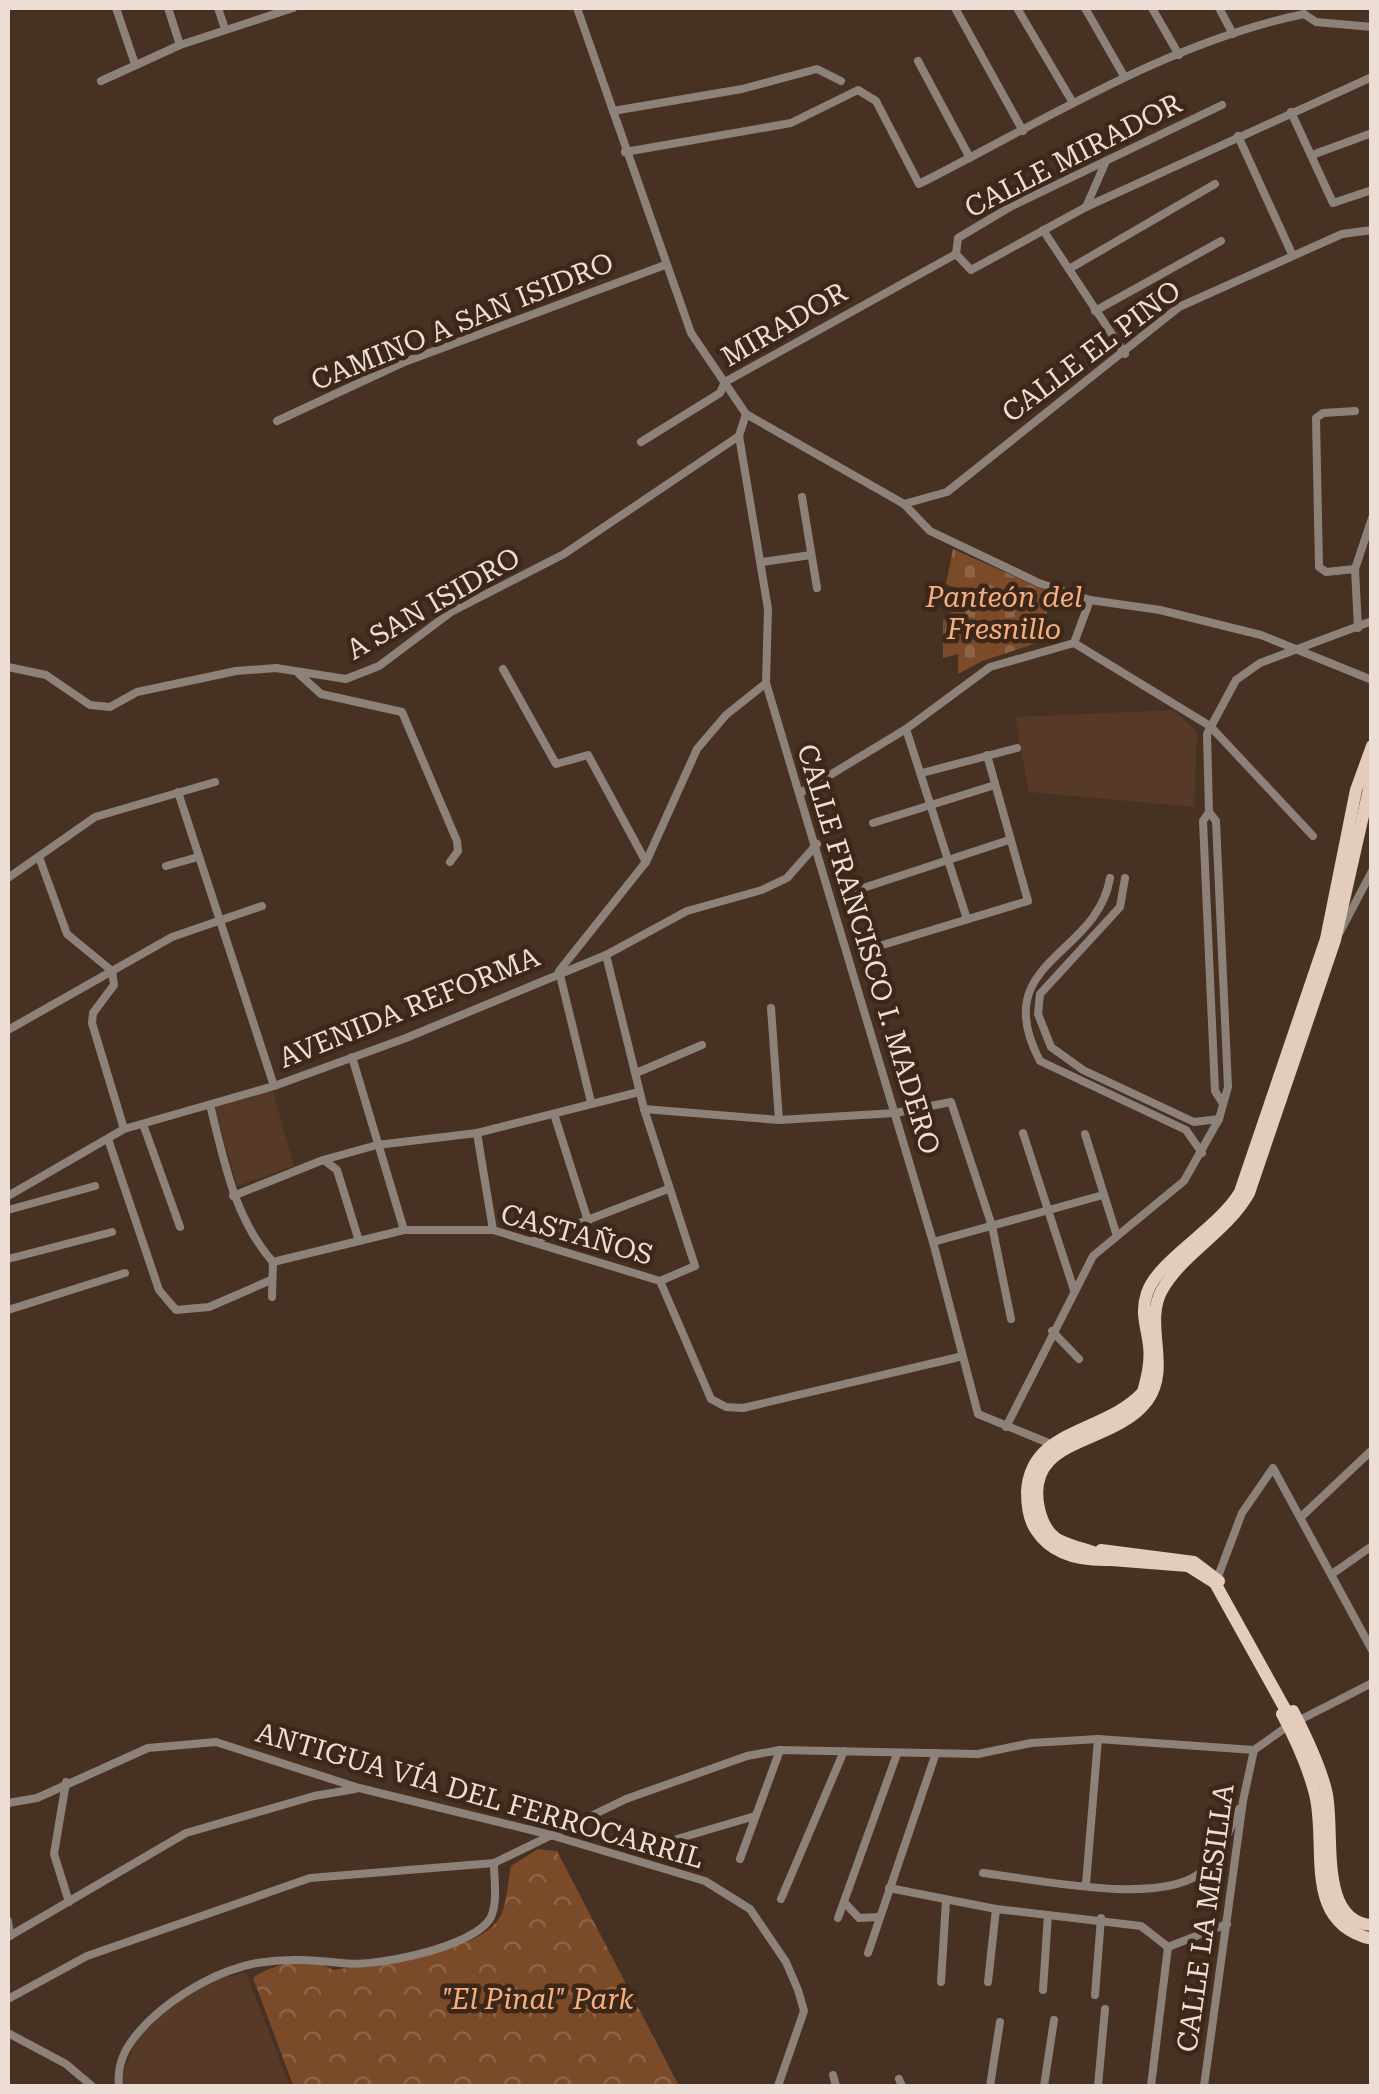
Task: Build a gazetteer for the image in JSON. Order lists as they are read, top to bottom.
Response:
{
  "streets": {
    "street": [
      "CALLE MIRADOR",
      "CAMINO A SAN ISIDRO",
      "MIRADOR",
      "CALLE EL PINO",
      "A SAN ISIDRO",
      "CALLE FRANCISCO I. MADERO",
      "AVENIDA REFORMA",
      "CASTAÑOS",
      "ANTIGUA VÍA DEL FERROCARRIL",
      "CALLE LA MESILLA"
    ]
  },
  "crossings": [
    ["CALLE MIRADOR", "MIRADOR"],
    ["A SAN ISIDRO", "CALLE FRANCISCO I. MADERO"],
    ["CALLE FRANCISCO I. MADERO", "AVENIDA REFORMA"],
    ["CALLE FRANCISCO I. MADERO", "CASTAÑOS"]
  ],
  "parks": ["Panteón del Fresnillo", "\"El Pinal\" Park"]
}
